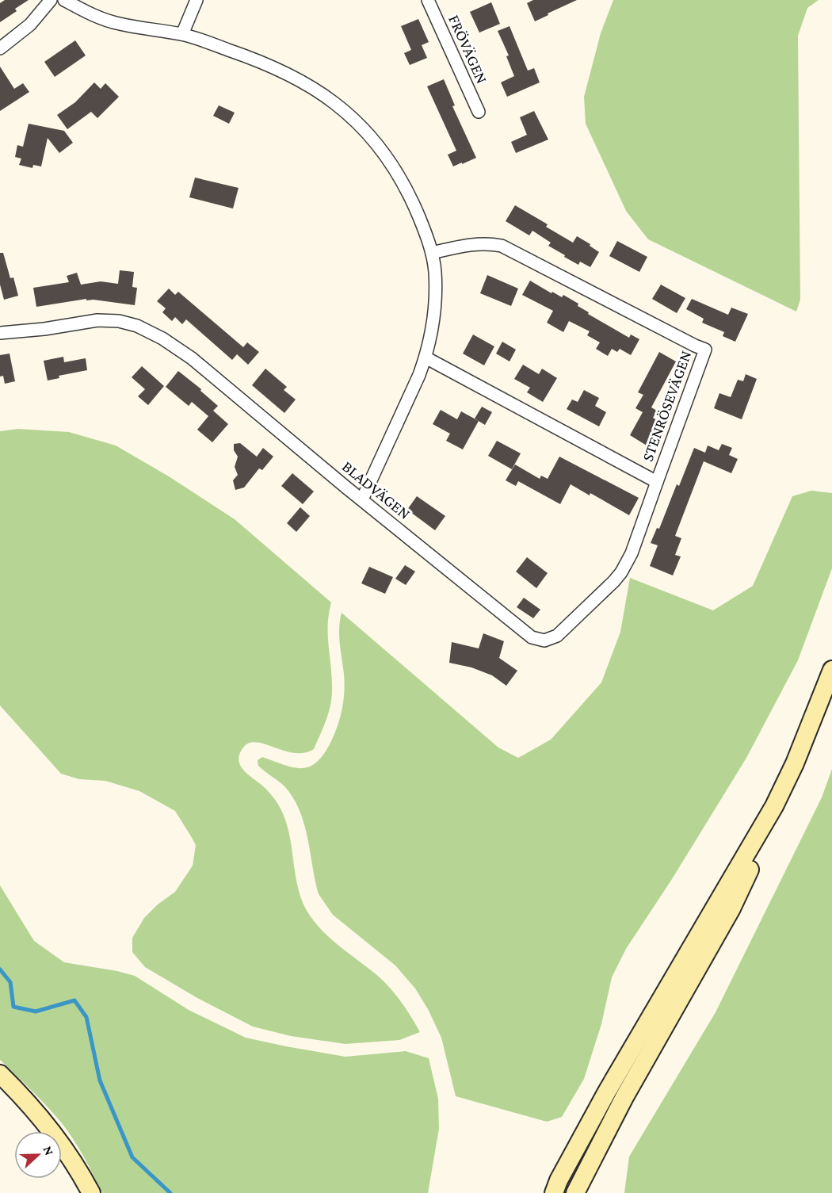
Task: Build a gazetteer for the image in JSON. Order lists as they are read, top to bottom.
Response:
{
  "streets": {
    "street": ["FRÖVÄGEN", "STENRÖSEVÄGEN", "BLADVÄGEN"]
  },
  "crossings": [
    ["STENRÖSEVÄGEN", "BLADVÄGEN"]
  ],
  "north": "right"
}
